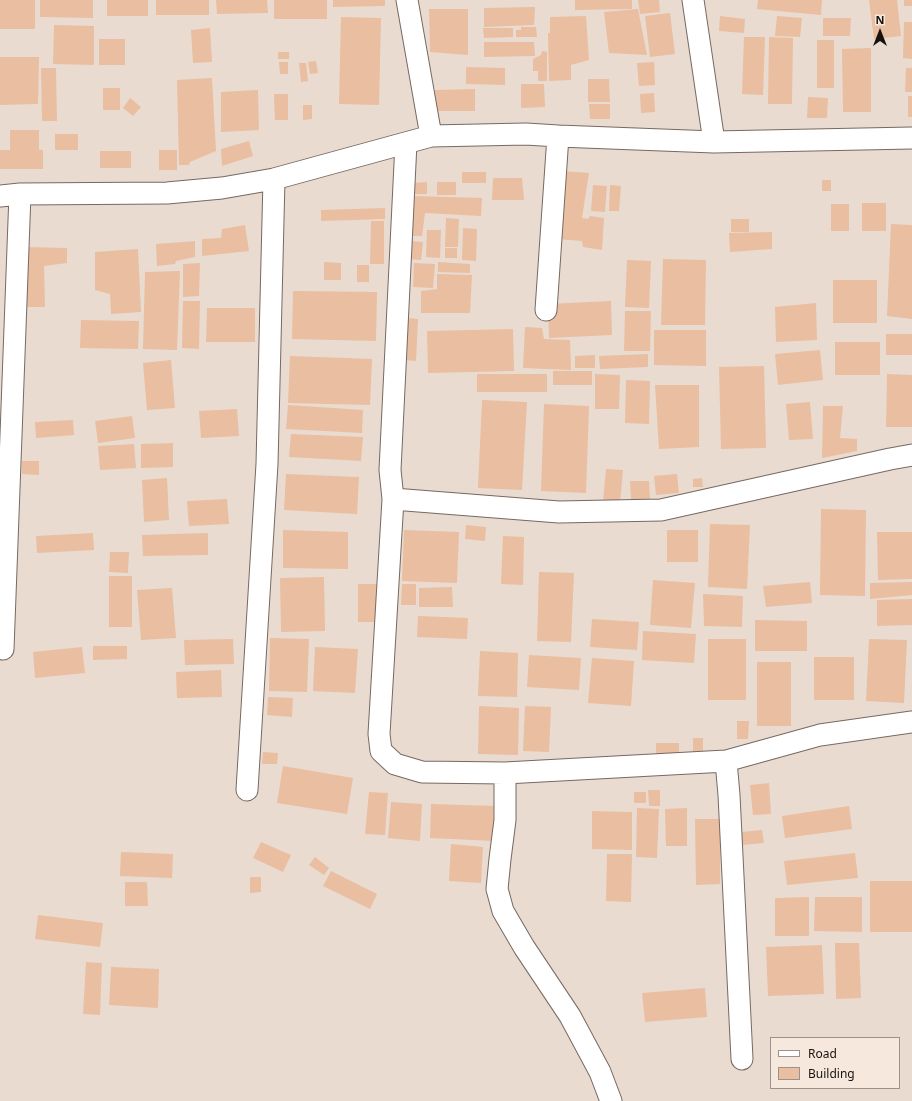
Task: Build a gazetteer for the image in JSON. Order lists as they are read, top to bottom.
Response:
{
  "legend": ["Road", "Building"],
  "north": "top"
}
